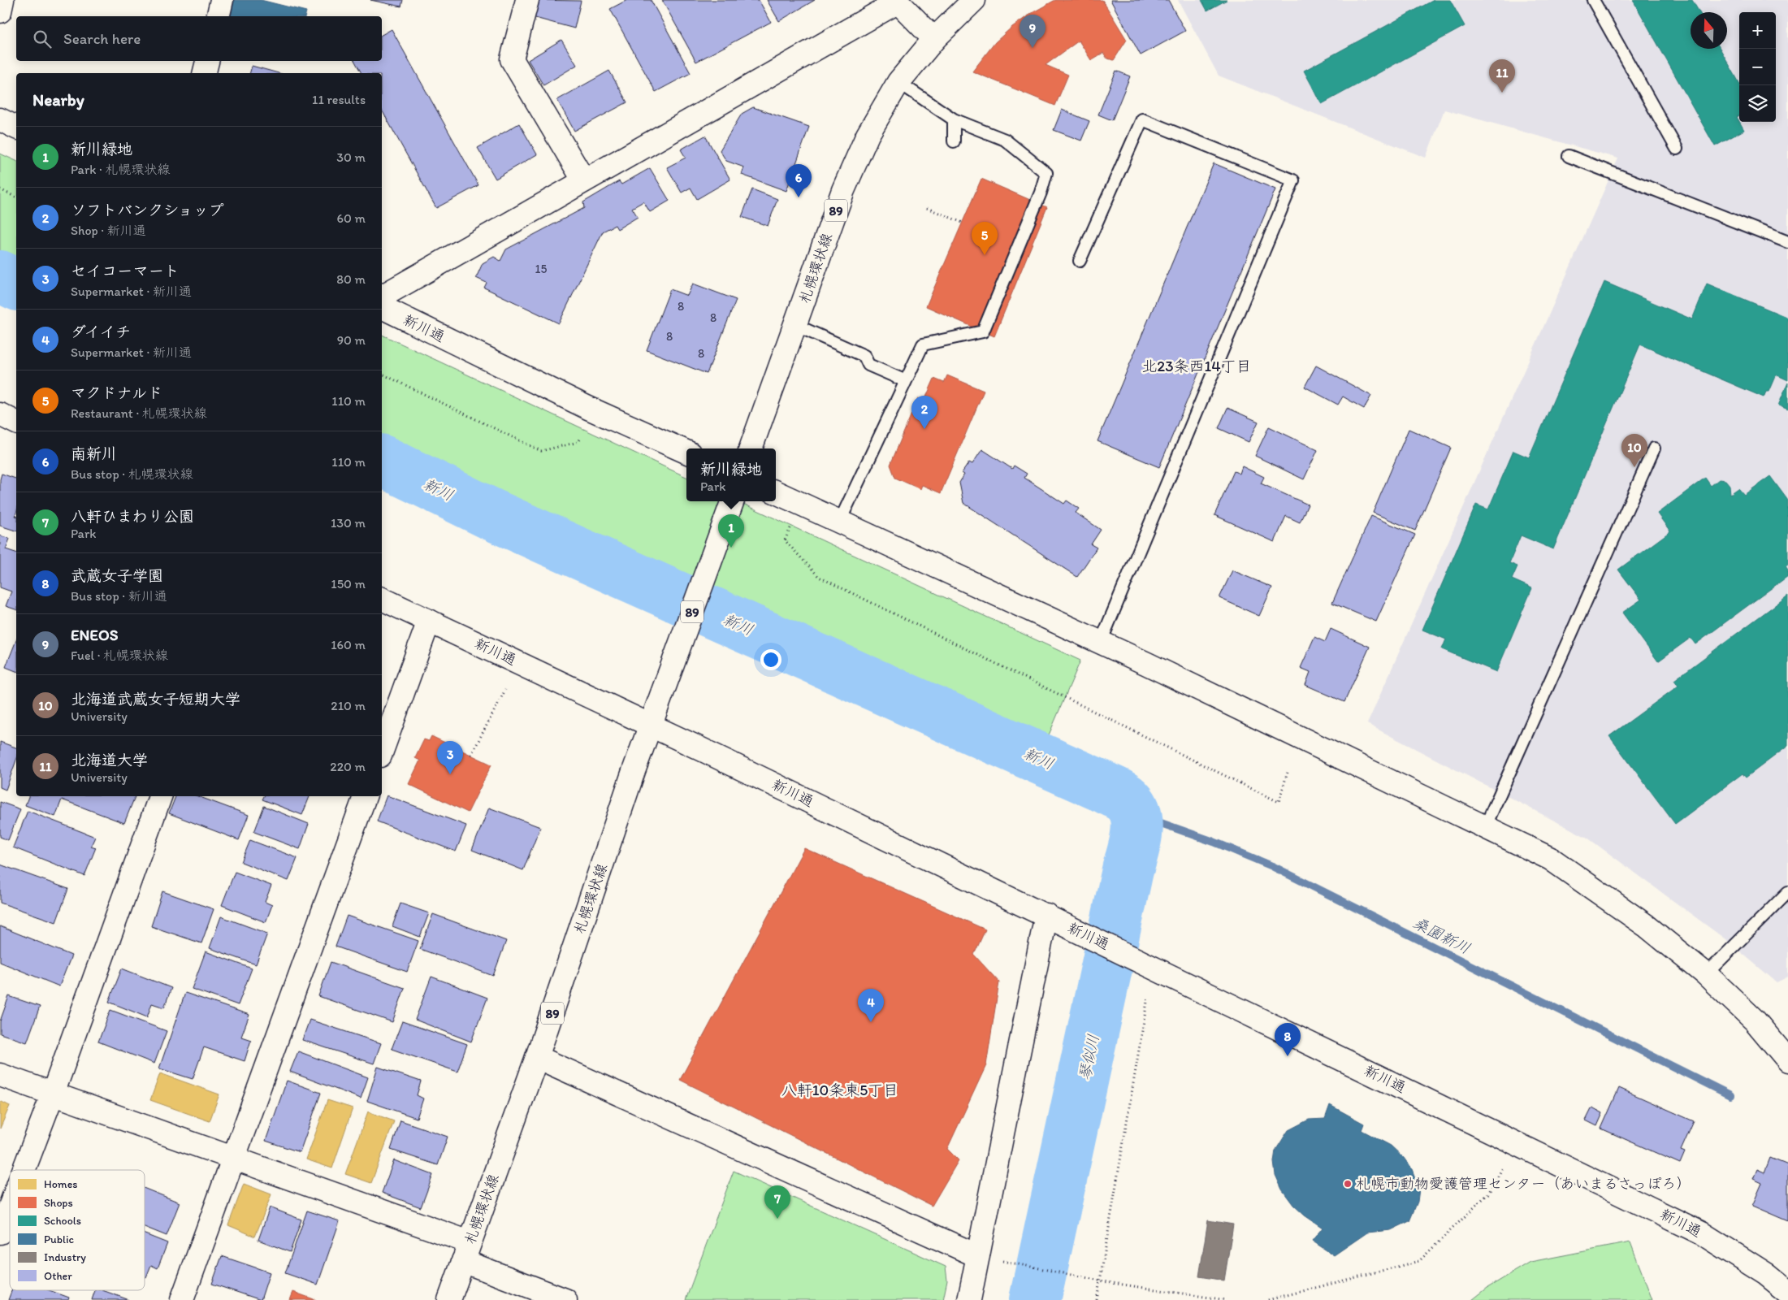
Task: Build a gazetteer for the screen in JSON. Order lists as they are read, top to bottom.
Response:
{
  "streets": {
    "street": ["89", "札幌環状線", "新川通"]
  },
  "crossings": [
    ["札幌環状線", "新川通"]
  ],
  "districts": ["北23条西14丁目", "八軒10条東5丁目"],
  "water": ["新川", "桑園新川", "琴似川"],
  "places": ["札幌市動物愛護管理センター（あいまるさっぽろ）"],
  "house_numbers": [
    "15",
    "8",
    "8",
    "8",
    "8"
  ],
  "legend": [
    "Homes",
    "Shops",
    "Schools",
    "Public",
    "Industry",
    "Other"
  ],
  "north": "top",
  "page": {
    "map_buttons": ["+", "−"],
    "pins": [
      "9",
      "11",
      "6",
      "5",
      "2",
      "10",
      "1",
      "3",
      "4",
      "8",
      "7"
    ],
    "search": "Search here",
    "heading": ["Nearby", "11 results"],
    "list": [
      {
        "mark": "1",
        "name": "新川緑地",
        "note": "Park · 札幌環状線",
        "value": "30 m"
      },
      {
        "mark": "2",
        "name": "ソフトバンクショップ",
        "note": "Shop · 新川通",
        "value": "60 m"
      },
      {
        "mark": "3",
        "name": "セイコーマート",
        "note": "Supermarket · 新川通",
        "value": "80 m"
      },
      {
        "mark": "4",
        "name": "ダイイチ",
        "note": "Supermarket · 新川通",
        "value": "90 m"
      },
      {
        "mark": "5",
        "name": "マクドナルド",
        "note": "Restaurant · 札幌環状線",
        "value": "110 m"
      },
      {
        "mark": "6",
        "name": "南新川",
        "note": "Bus stop · 札幌環状線",
        "value": "110 m"
      },
      {
        "mark": "7",
        "name": "八軒ひまわり公園",
        "note": "Park",
        "value": "130 m"
      },
      {
        "mark": "8",
        "name": "武蔵女子学園",
        "note": "Bus stop · 新川通",
        "value": "150 m"
      },
      {
        "mark": "9",
        "name": "ENEOS",
        "note": "Fuel · 札幌環状線",
        "value": "160 m"
      },
      {
        "mark": "10",
        "name": "北海道武蔵女子短期大学",
        "note": "University",
        "value": "210 m"
      },
      {
        "mark": "11",
        "name": "北海道大学",
        "note": "University",
        "value": "220 m"
      }
    ],
    "popup": ["新川緑地", "Park"]
  }
}
